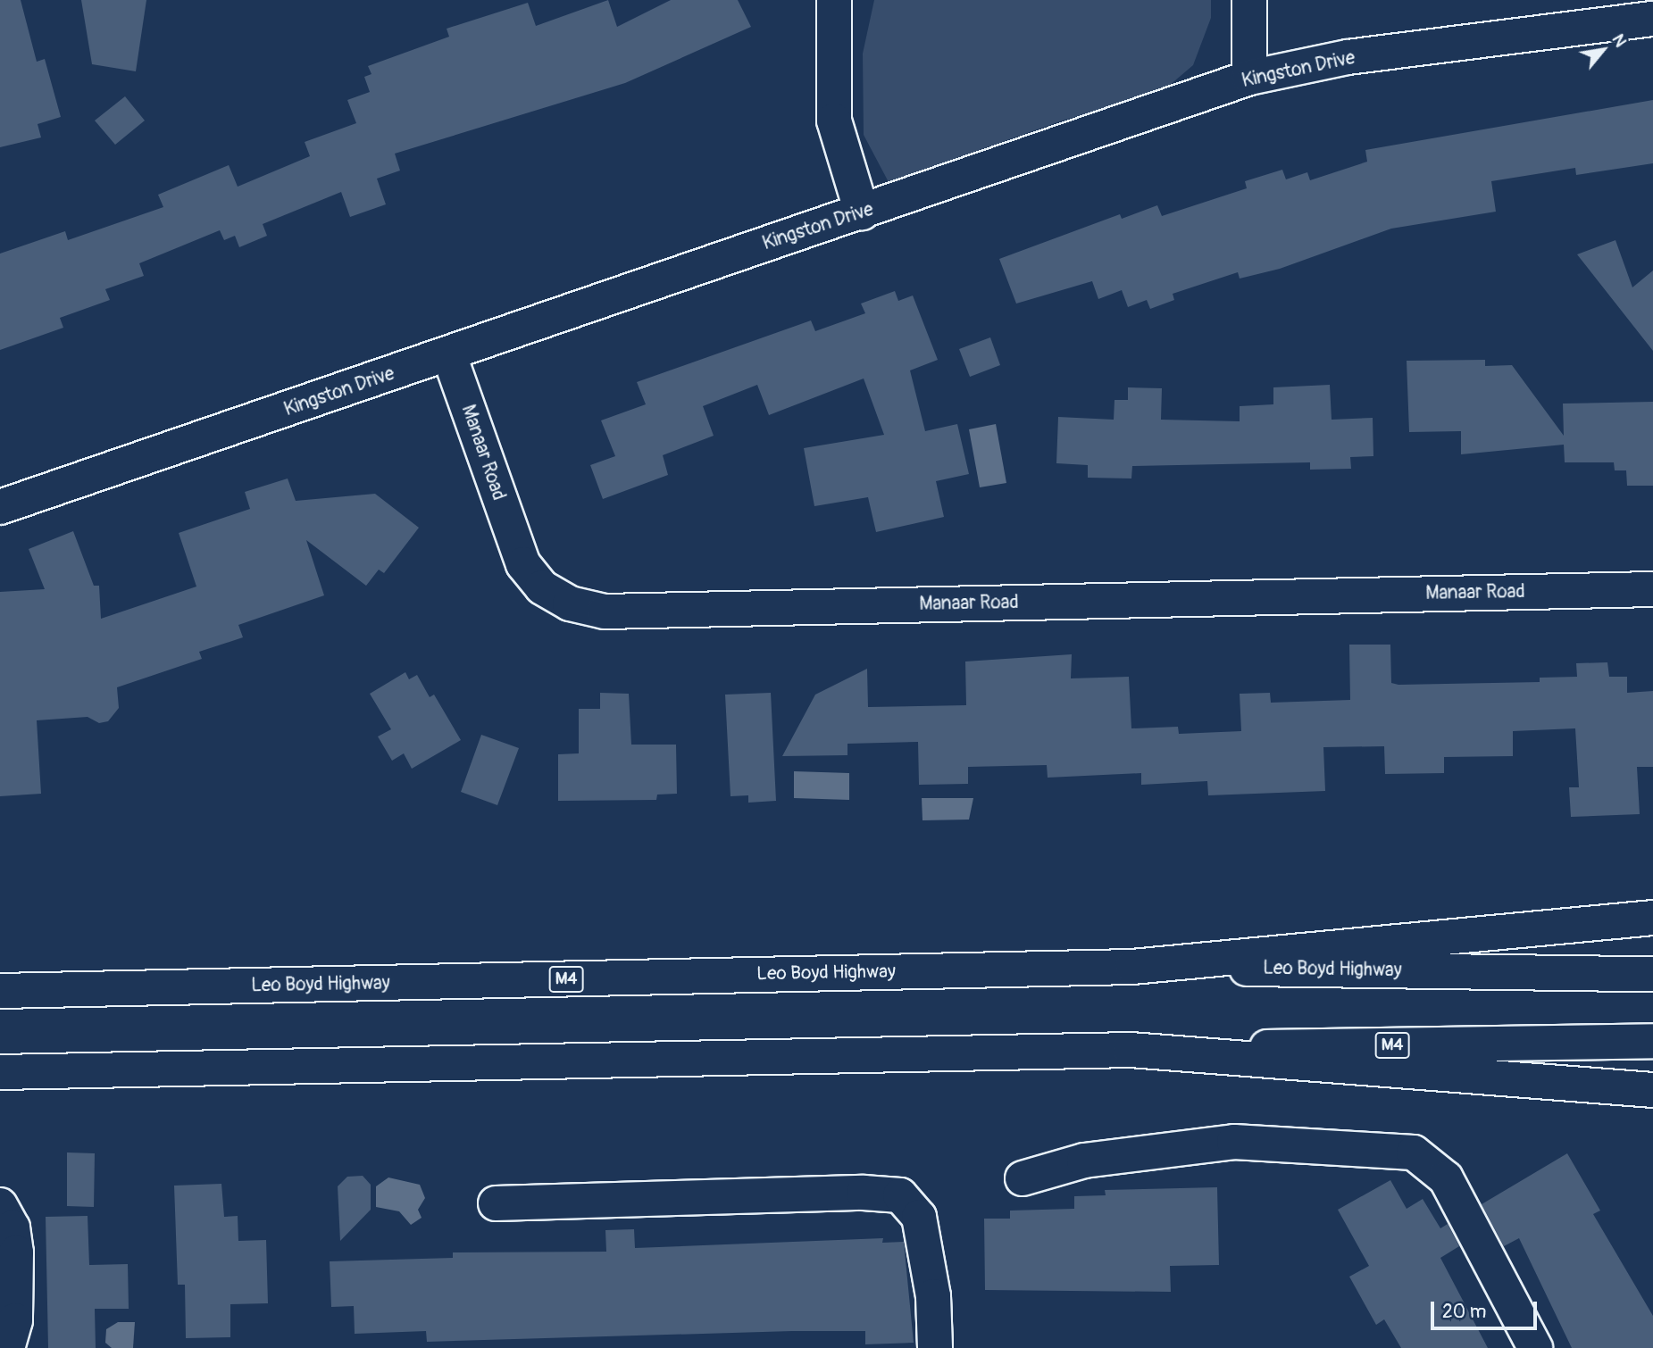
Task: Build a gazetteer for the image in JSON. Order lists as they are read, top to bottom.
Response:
{
  "streets": {
    "main road": [
      "Kingston Drive",
      "Manaar Road",
      "Leo Boyd Highway",
      "M4"
    ]
  },
  "crossings": [
    ["Kingston Drive", "Manaar Road"]
  ],
  "scale_bar": "20 m",
  "north": "top right"
}
